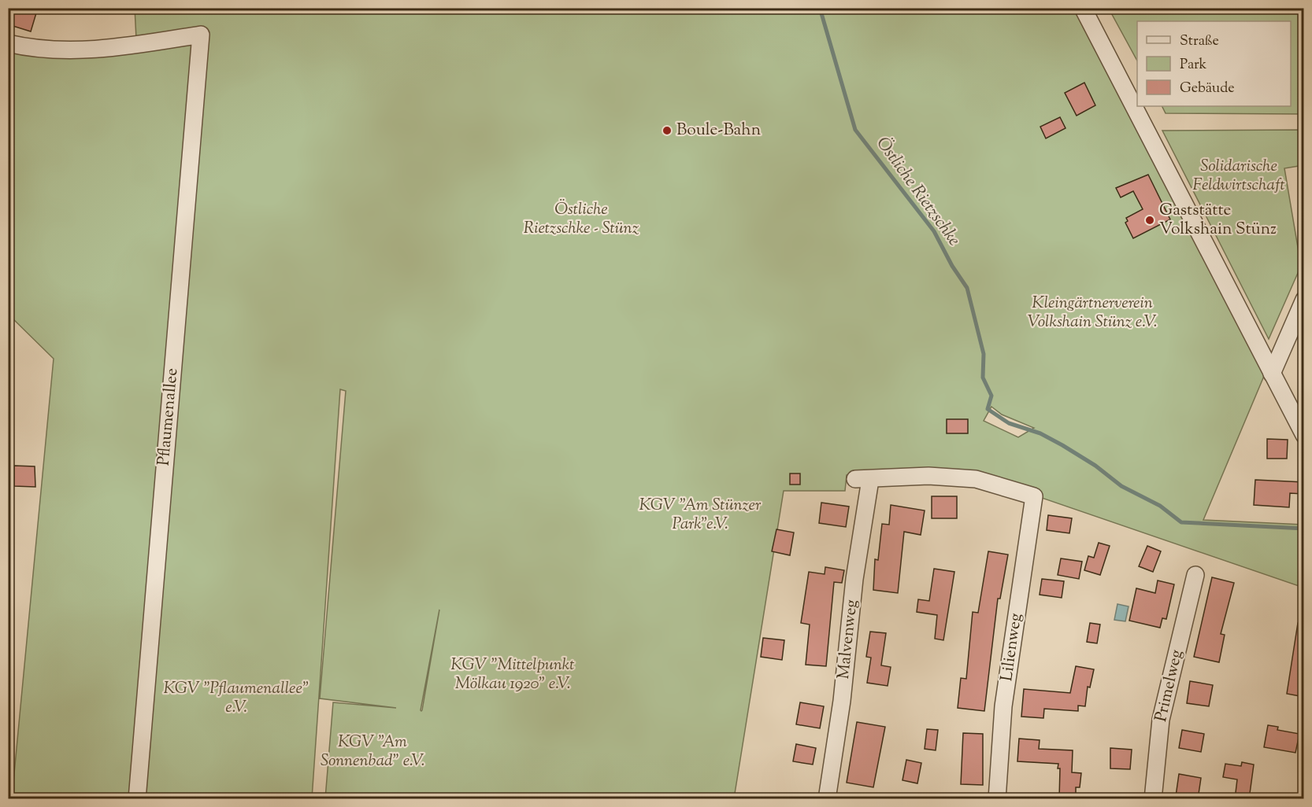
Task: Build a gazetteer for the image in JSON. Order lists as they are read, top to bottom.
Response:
{
  "streets": {
    "street": [
      "Pflaumenallee",
      "Malvenweg",
      "Lilienweg",
      "Primelweg"
    ]
  },
  "crossings": [
    ["Malvenweg", "Lilienweg"]
  ],
  "water": ["Östliche Rietzschke"],
  "parks": [
    "Solidarische Feldwirtschaft",
    "Östliche Rietzschke - Stünz",
    "Kleingärtnerverein Volkshain Stünz e.V.",
    "KGV \"Am Stünzer Park\"e.V.",
    "KGV \"Mittelpunkt Mölkau 1920\" e.V.",
    "KGV \"Pflaumenallee\" e.V.",
    "KGV \"Am Sonnenbad\" e.V."
  ],
  "places": ["Boule-Bahn", "Gaststätte Volkshain Stünz"],
  "legend": ["Straße", "Park", "Gebäude"]
}
